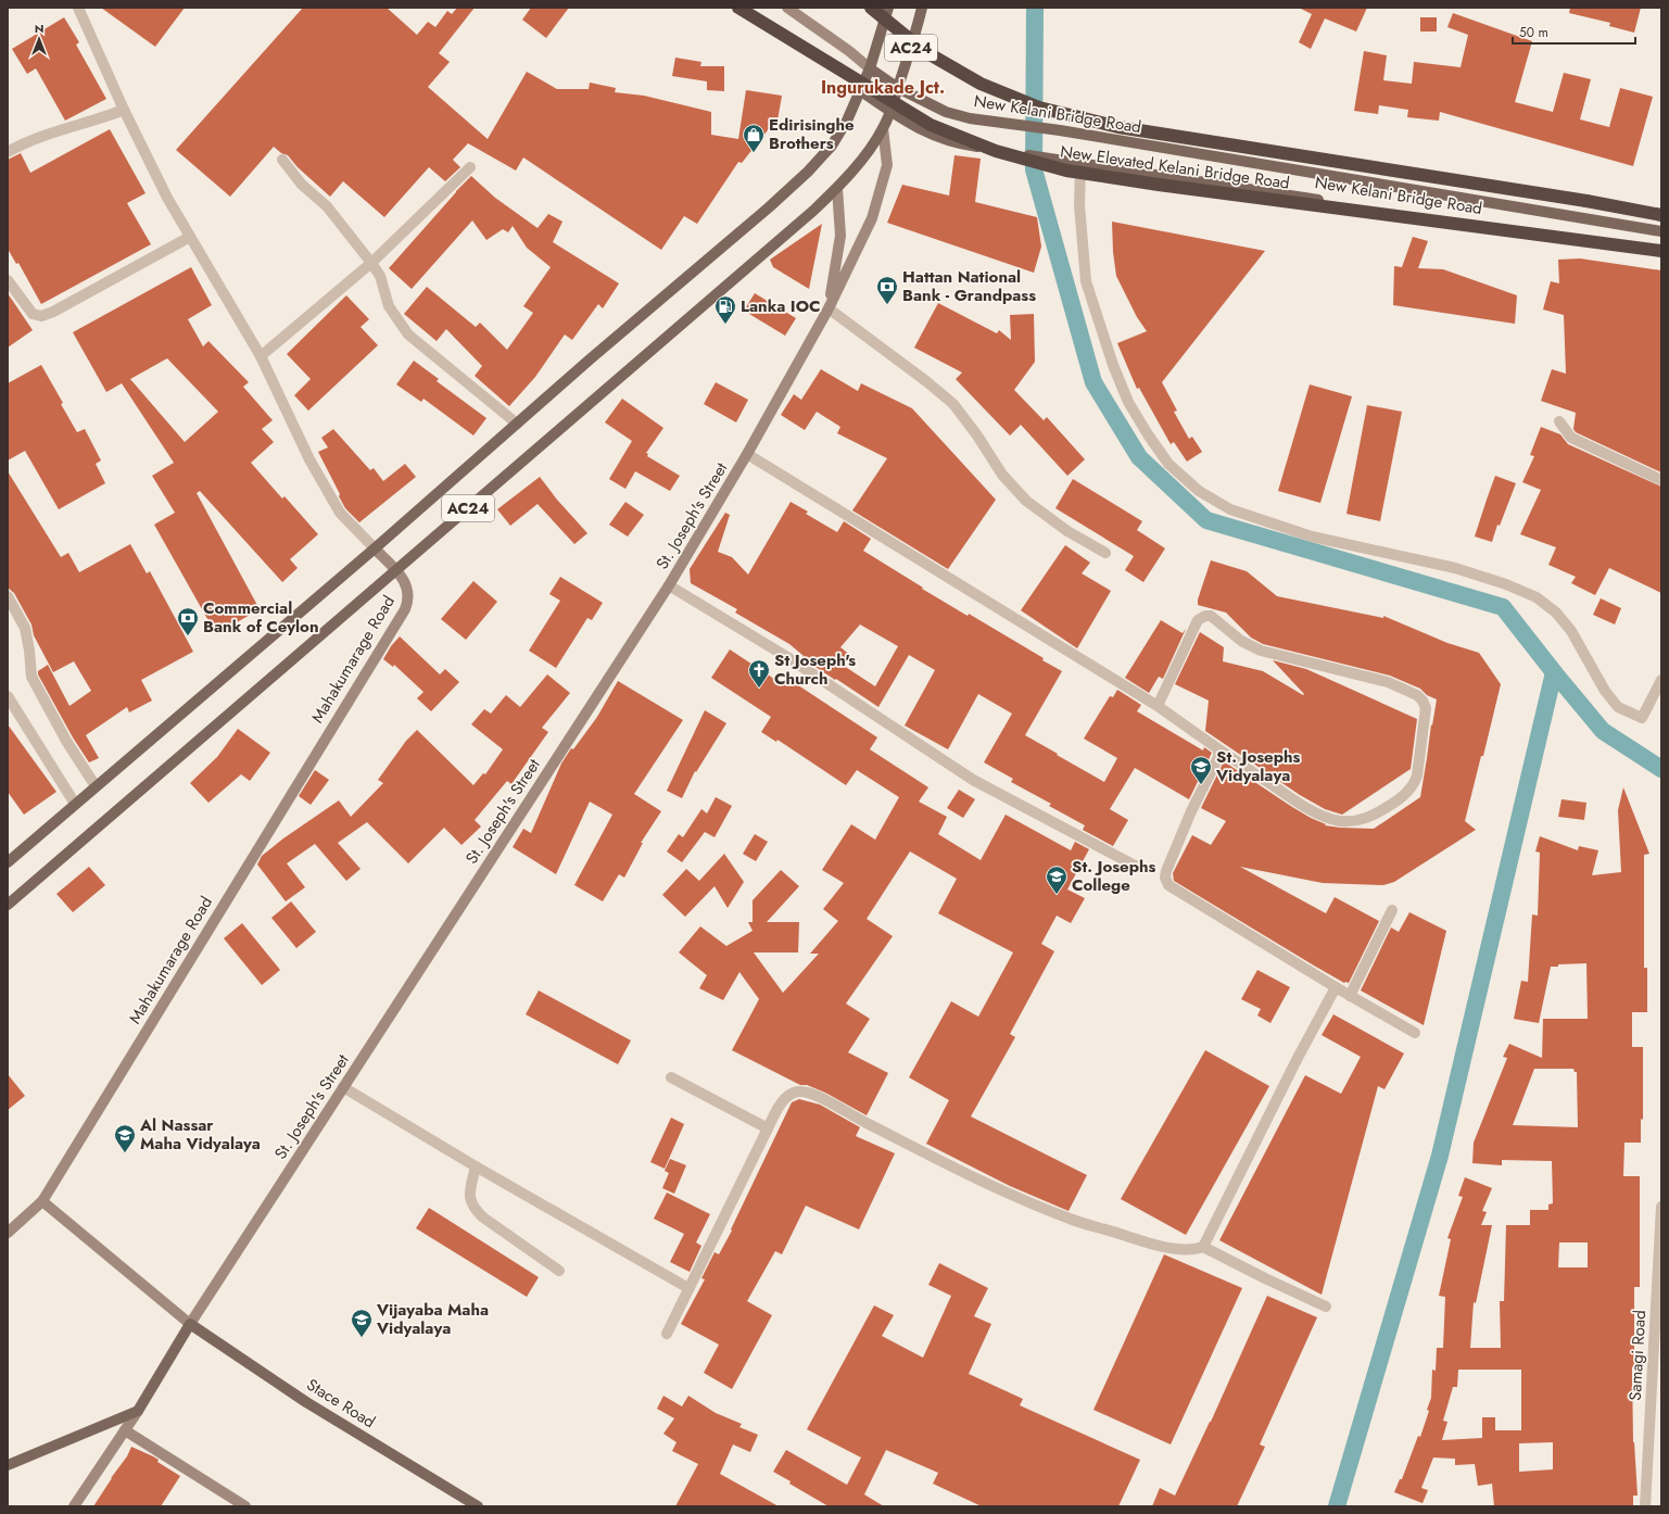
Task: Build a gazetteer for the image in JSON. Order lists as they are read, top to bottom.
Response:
{
  "streets": {
    "highway": ["New Elevated Kelani Bridge Road"],
    "main road": [
      "AC24",
      "New Kelani Bridge Road",
      "St. Joseph's Street",
      "Mahakumarage Road",
      "Stace Road"
    ],
    "street": ["Samagi Road"]
  },
  "crossings": [
    ["AC24", "New Kelani Bridge Road"],
    ["AC24", "St. Joseph's Street"],
    ["AC24", "Mahakumarage Road"],
    ["St. Joseph's Street", "Stace Road"]
  ],
  "districts": ["Ingurukade Jct."],
  "places": {
    "shop": ["Edirisinghe Brothers"],
    "bank": ["Hattan National Bank - Grandpass", "Commercial Bank of Ceylon"],
    "fuel station": ["Lanka IOC"],
    "church": ["St Joseph's Church"],
    "school or university": [
      "St. Josephs Vidyalaya",
      "St. Josephs College",
      "Al Nassar Maha Vidyalaya",
      "Vijayaba Maha Vidyalaya"
    ]
  },
  "scale_bar": "50 m",
  "north": "top"
}
